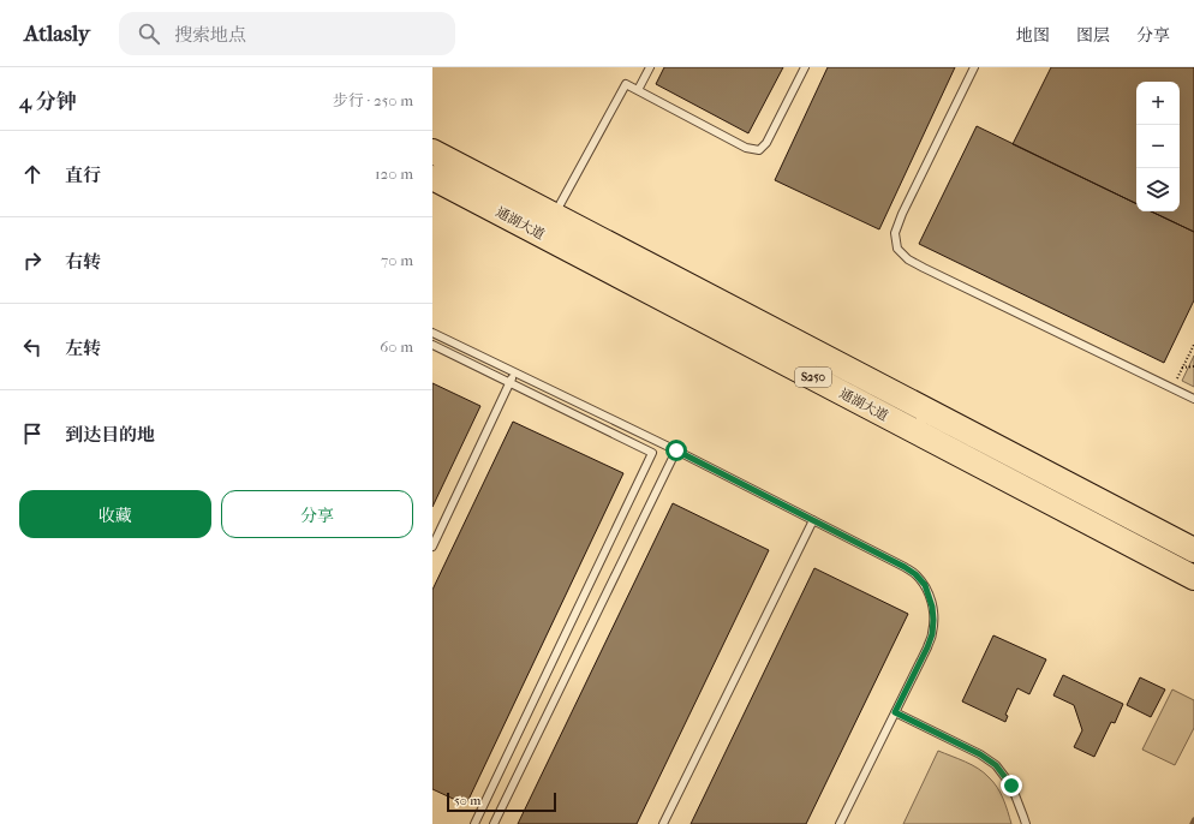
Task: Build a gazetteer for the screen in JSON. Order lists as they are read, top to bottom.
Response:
{
  "streets": {
    "main road": ["通湖大道", "S250"]
  },
  "scale_bar": "50 m",
  "page": {
    "header": "Atlasly",
    "search": "搜索地点",
    "nav": ["地图", "图层", "分享"],
    "heading": ["4 分钟", "步行 · 250 m"],
    "map_buttons": ["+", "−"],
    "list": [
      ["直行", "120 m"],
      ["右转", "70 m"],
      ["左转", "60 m"],
      "到达目的地"
    ],
    "buttons": ["收藏", "分享"],
    "scale": "50 m"
  }
}
